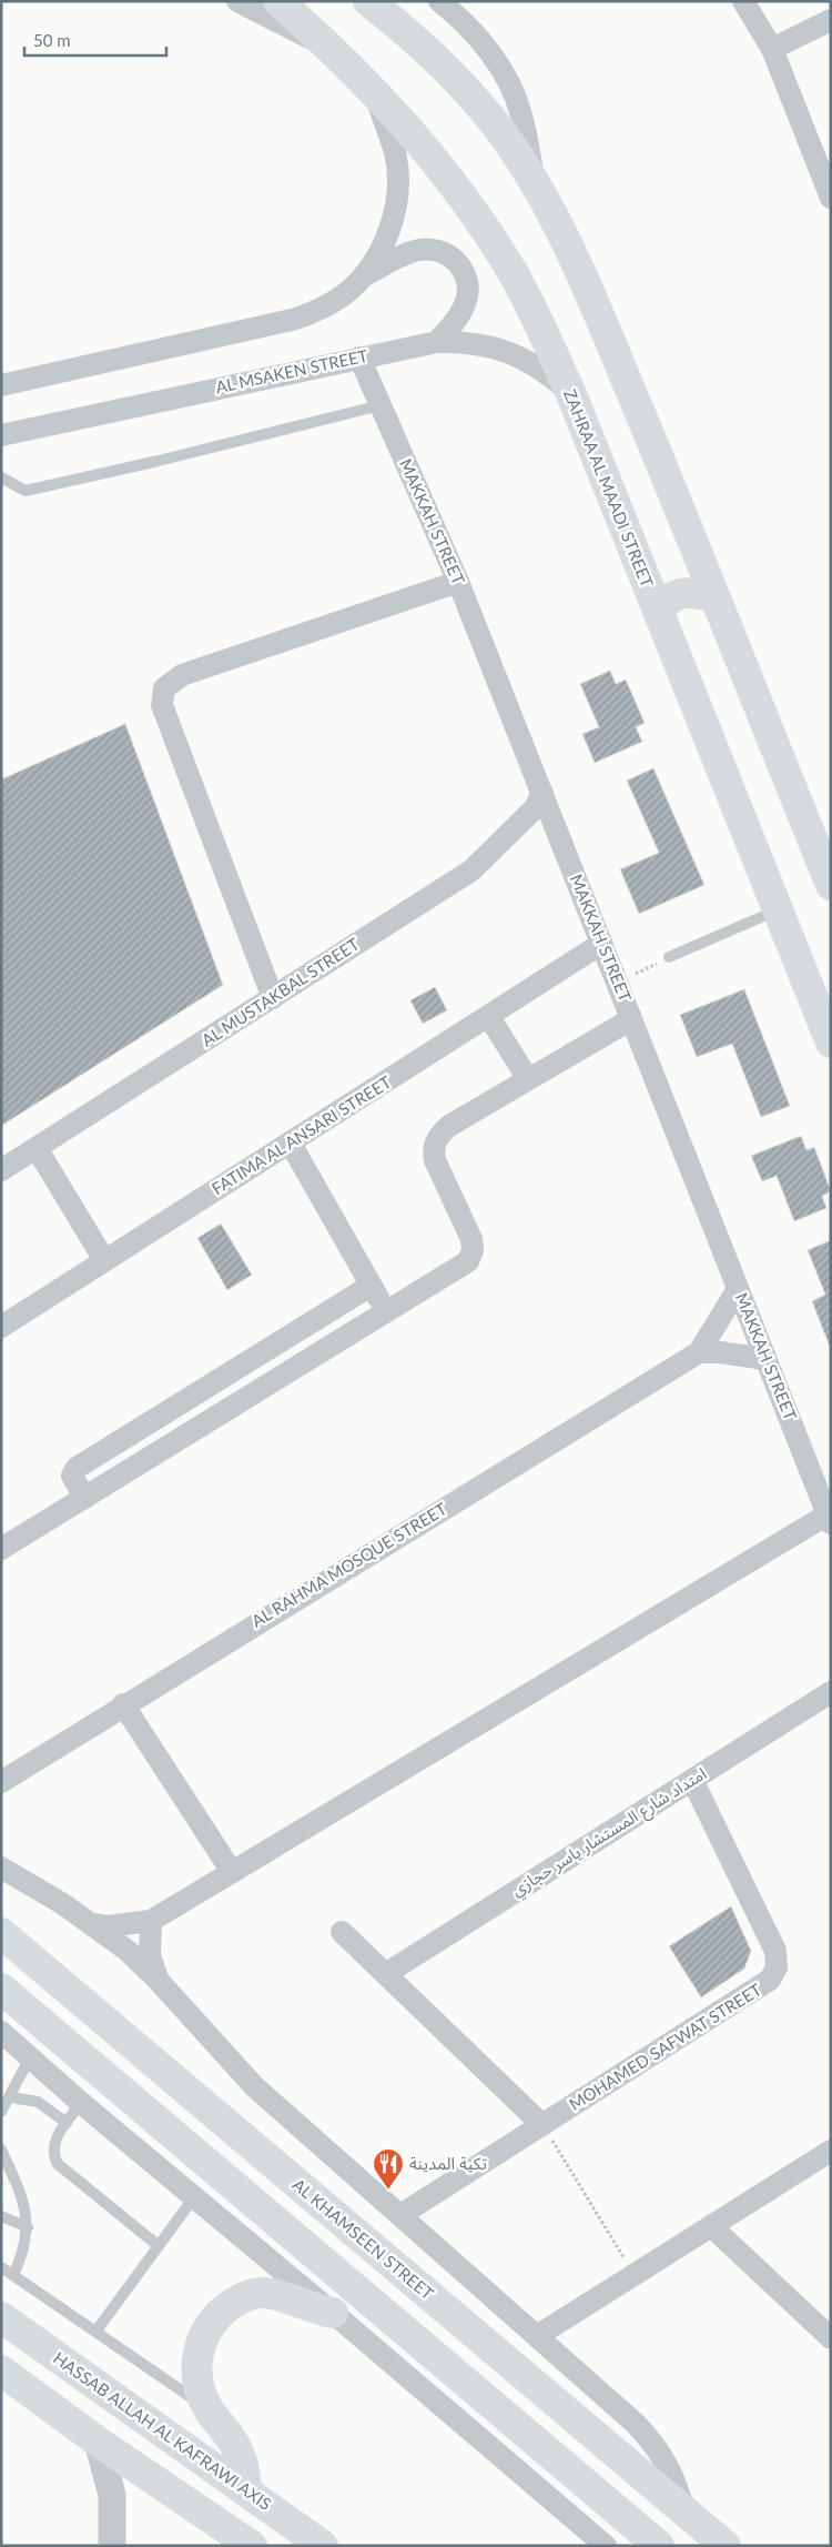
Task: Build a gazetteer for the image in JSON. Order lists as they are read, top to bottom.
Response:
{
  "streets": {
    "main road": ["ZAHRAA AL MAADI STREET", "AL KHAMSEEN STREET", "HASSAB ALLAH AL KAFRAWI AXIS"],
    "street": [
      "AL MSAKEN STREET",
      "MAKKAH STREET",
      "AL MUSTAKBAL STREET",
      "FATIMA AL ANSARI STREET",
      "AL RAHMA MOSQUE STREET",
      "امتداد شارع المستشار ياسر حجازي",
      "MOHAMED SAFWAT STREET"
    ]
  },
  "crossings": [
    ["AL MSAKEN STREET", "ZAHRAA AL MAADI STREET"],
    ["AL MSAKEN STREET", "MAKKAH STREET"],
    ["MAKKAH STREET", "AL MUSTAKBAL STREET"],
    ["MAKKAH STREET", "FATIMA AL ANSARI STREET"],
    ["MAKKAH STREET", "AL RAHMA MOSQUE STREET"],
    ["امتداد شارع المستشار ياسر حجازي", "MOHAMED SAFWAT STREET"]
  ],
  "places": {
    "restaurant": ["تكية المدينة"]
  },
  "scale_bar": "50 m"
}
